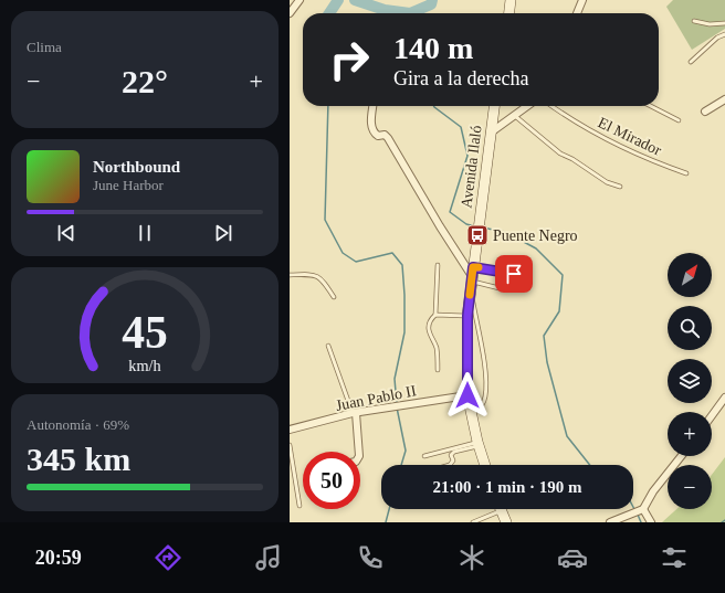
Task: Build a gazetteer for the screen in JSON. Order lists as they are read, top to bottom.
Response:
{
  "streets": {
    "main road": ["Avenida Ilaló"],
    "street": ["Juan Pablo II"],
    "lane": ["El Mirador"]
  },
  "crossings": [
    ["Avenida Ilaló", "Juan Pablo II"]
  ],
  "places": {
    "bus stop": ["Puente Negro"]
  },
  "north": "top right",
  "page": {
    "tile": [
      "Clima",
      ["Autonomía · 69%", "345 km"]
    ],
    "turn": ["140 m", "Gira a la derecha"],
    "heat": ["−", "22°", "+"],
    "song": ["Northbound", "June Harbor"],
    "map_buttons": ["+", "−"],
    "limit": "50",
    "trip": "21:00 · 1 min · 190 m",
    "tabs": "20:59",
    "gauge": ["45", "km/h"]
  }
}
